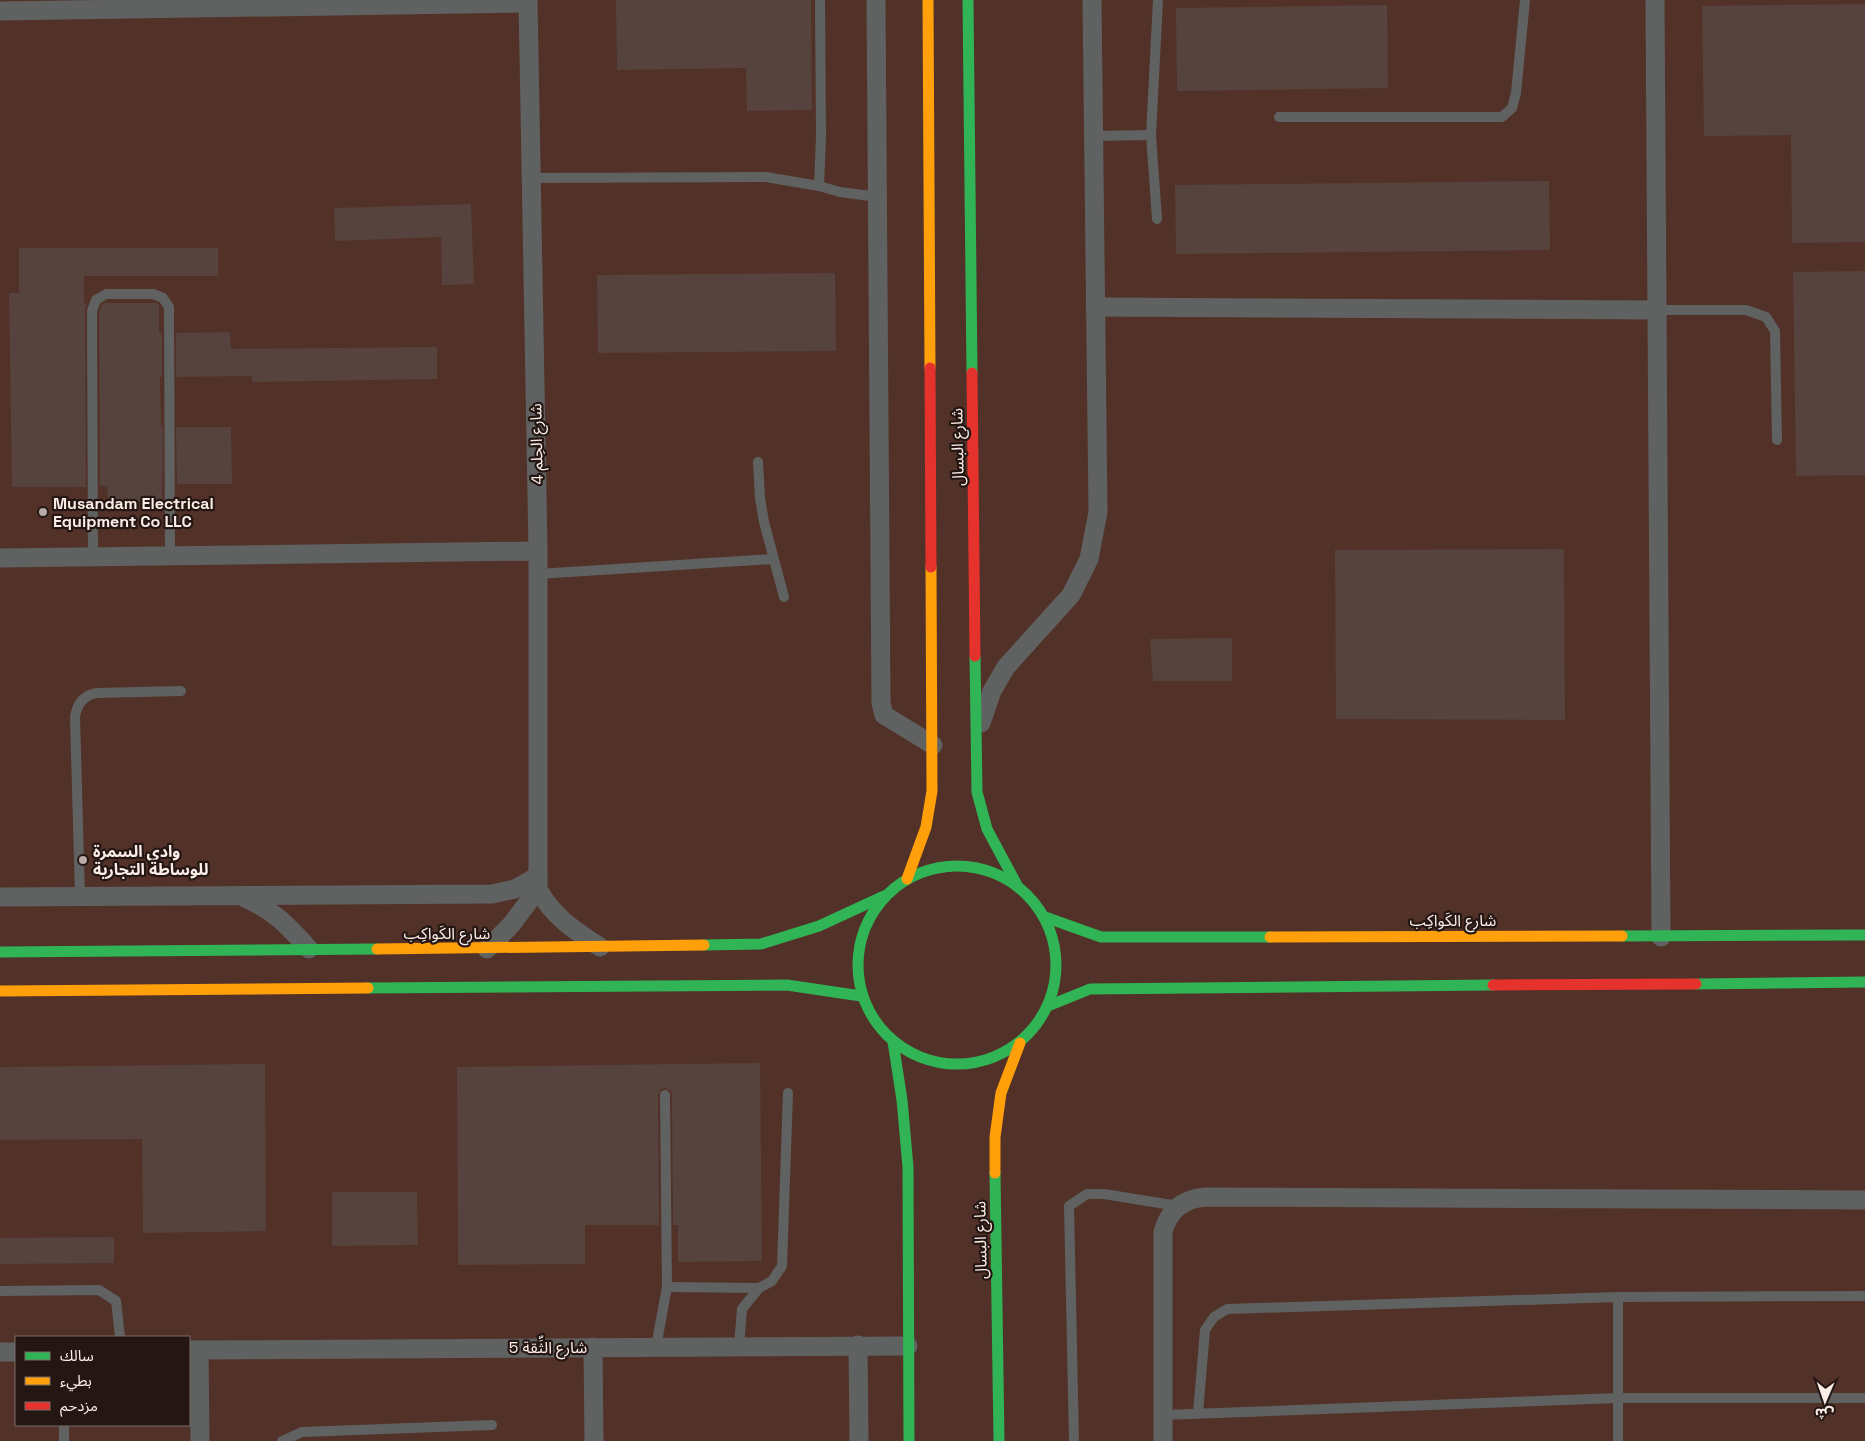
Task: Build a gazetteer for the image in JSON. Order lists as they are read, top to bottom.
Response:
{
  "streets": {
    "street": [
      "شارع الحِلم 4",
      "شارع البسال",
      "شارع الكَواكِب",
      "شارع الثِّقة 5"
    ]
  },
  "places": ["Musandam Electrical Equipment Co LLC", "وادي السمرة للوساطة التجارية"],
  "legend": ["سالك", "بطيء", "مزدحم"],
  "north": "bottom"
}
